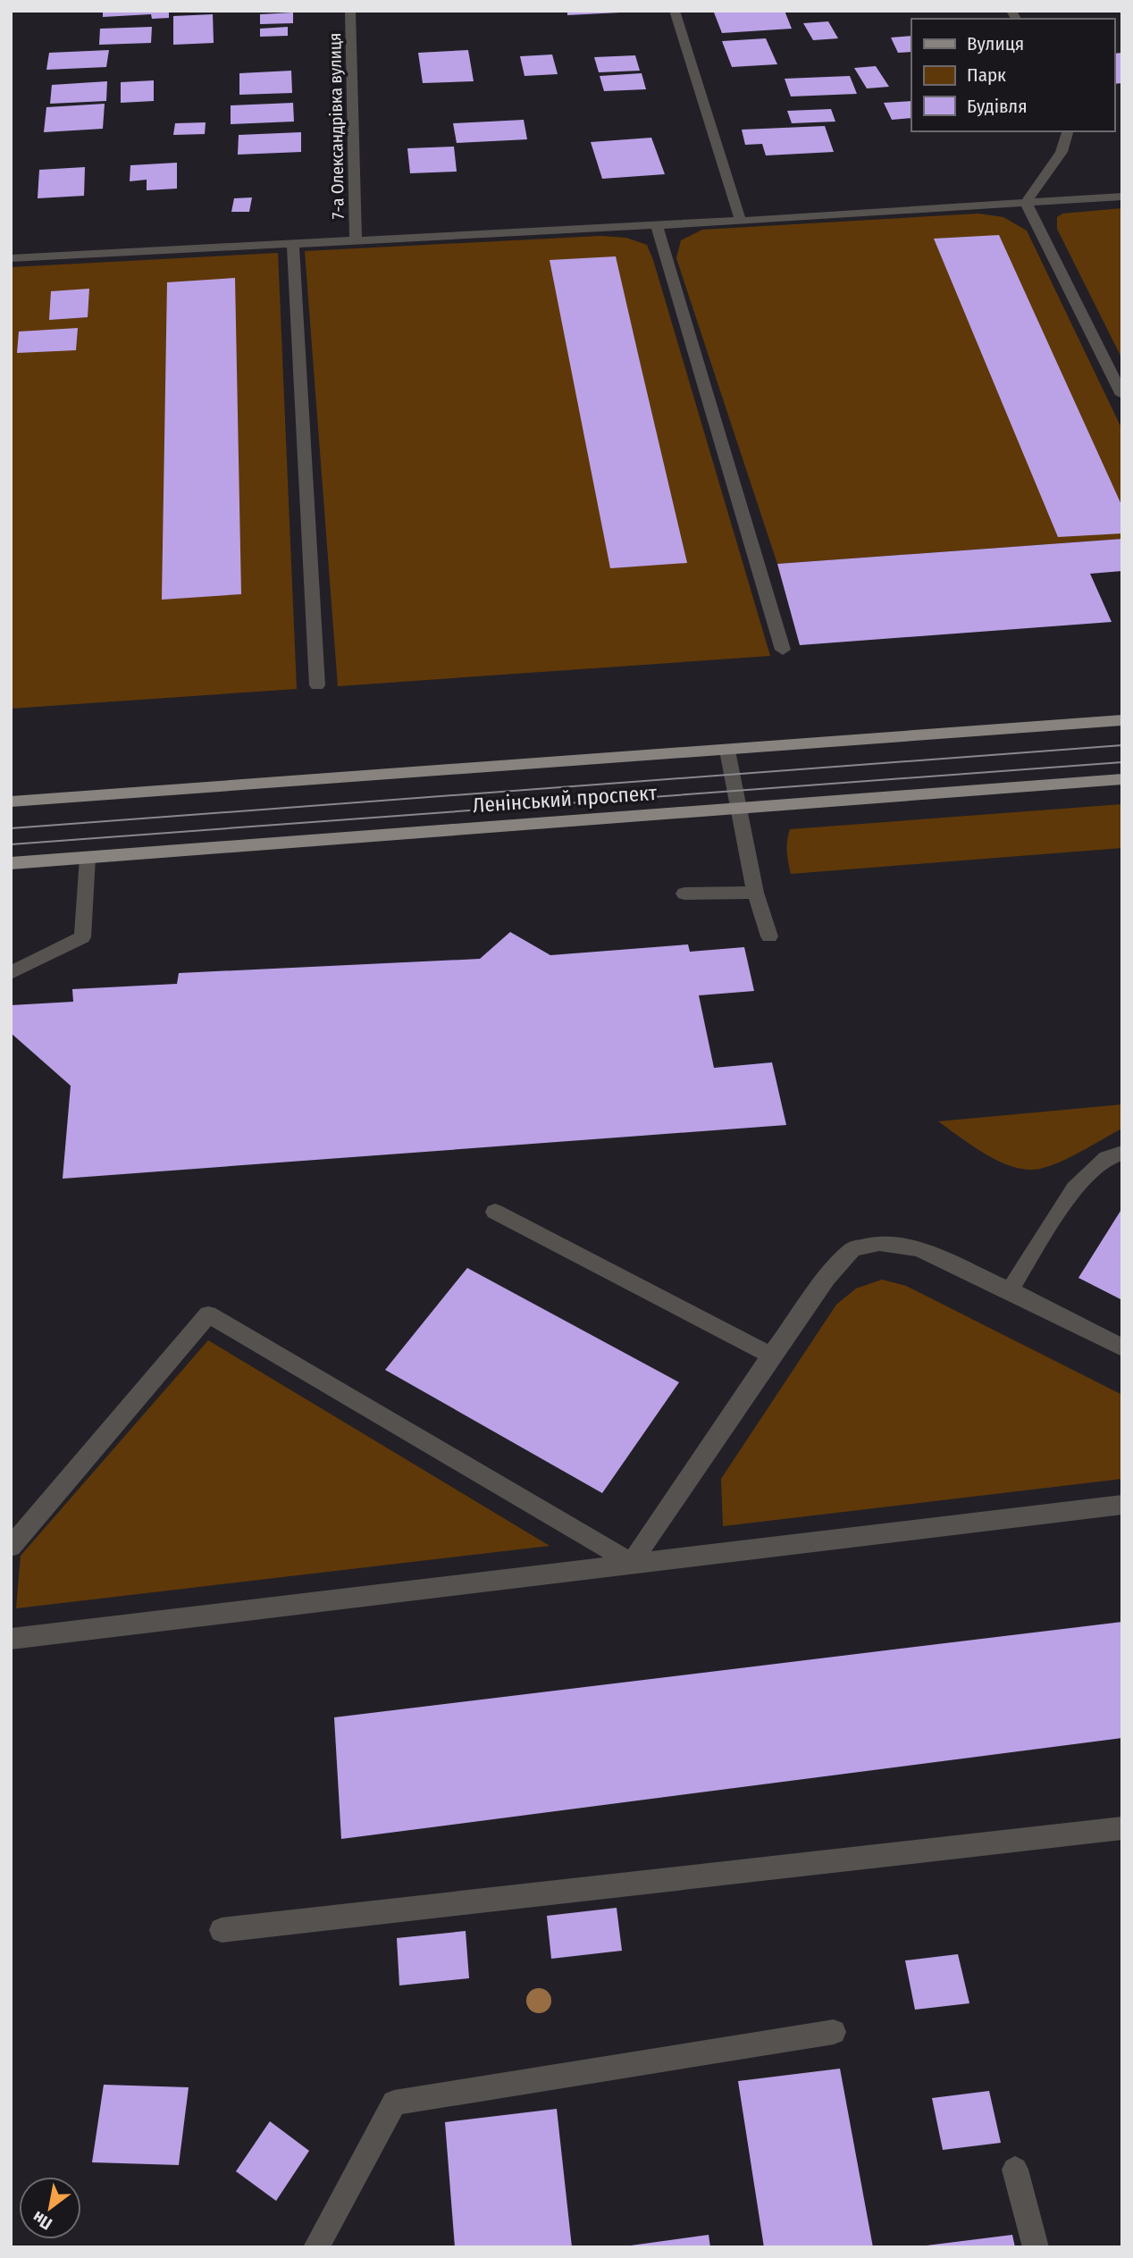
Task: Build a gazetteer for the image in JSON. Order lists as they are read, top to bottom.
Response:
{
  "streets": {
    "main road": ["Ленінський проспект"],
    "street": ["7-а Олександрівка вулиця"]
  },
  "legend": ["Вулиця", "Парк", "Будівля"],
  "north": "bottom left"
}
